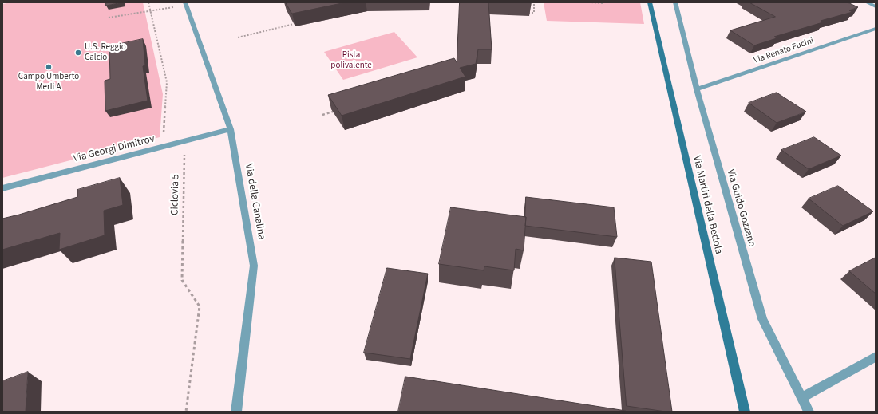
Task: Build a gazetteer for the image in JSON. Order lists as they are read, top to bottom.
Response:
{
  "streets": {
    "main road": ["Via Martiri della Bettola"],
    "street": [
      "Via Renato Fucini",
      "Via Georgi Dimitrov",
      "Via della Canalina",
      "Via Guido Gozzano"
    ],
    "path": ["Ciclovia 5"]
  },
  "crossings": [
    ["Via Renato Fucini", "Via Guido Gozzano"],
    ["Via Georgi Dimitrov", "Via della Canalina"]
  ],
  "parks": ["Pista polivalente"],
  "places": ["U.S. Reggio Calcio", "Campo Umberto Merli A"]
}
